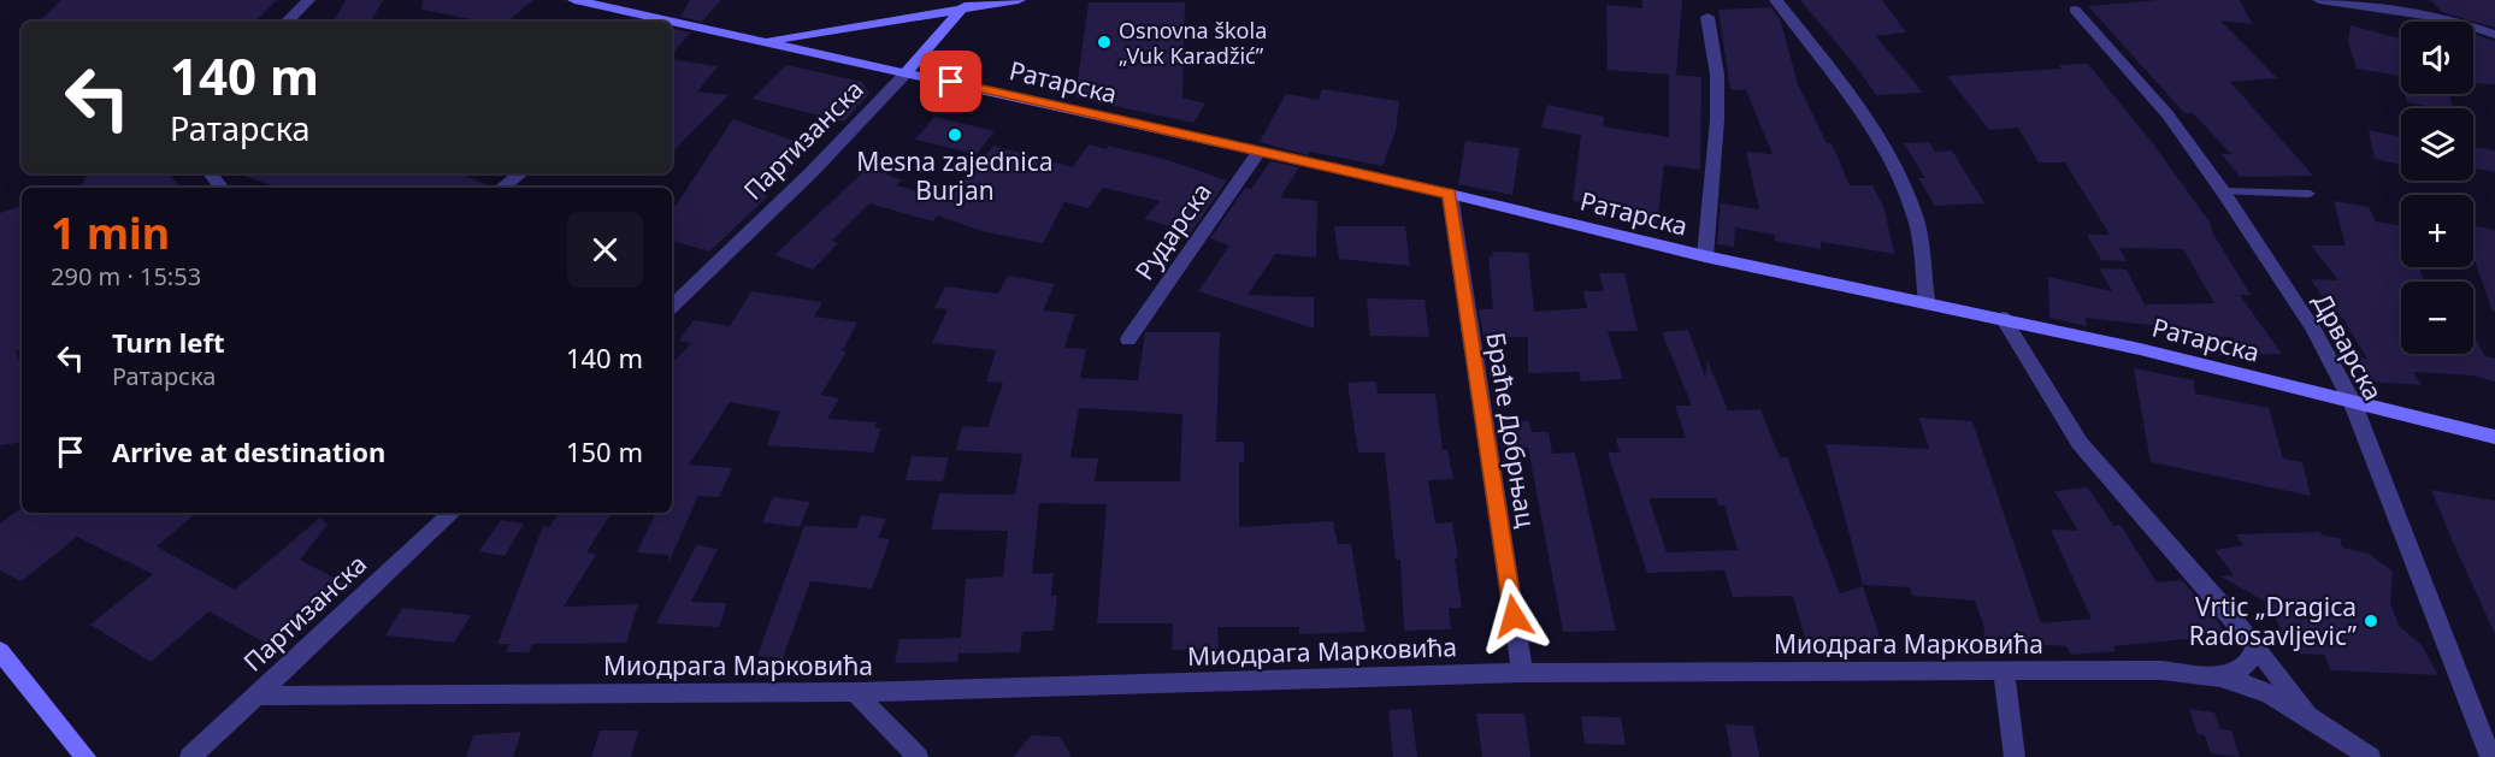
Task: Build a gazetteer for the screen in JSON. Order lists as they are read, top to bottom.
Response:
{
  "streets": {
    "street": [
      "Ратарска",
      "Партизанска",
      "Рударска",
      "Дрварска",
      "Браће Добрњац",
      "Миодрага Марковића"
    ]
  },
  "crossings": [
    ["Ратарска", "Партизанска"],
    ["Ратарска", "Рударска"],
    ["Ратарска", "Дрварска"],
    ["Ратарска", "Браће Добрњац"],
    ["Партизанска", "Миодрага Марковића"],
    ["Браће Добрњац", "Миодрага Марковића"]
  ],
  "places": ["Osnovna škola „Vuk Karadžić”", "Mesna zajednica Burjan", "Vrtic „Dragica Radosavljevic”"],
  "page": {
    "map_buttons": ["+", "−"],
    "turn": ["140 m", "Ратарска"],
    "heading": ["1 min", "290 m · 15:53"],
    "list": [
      {
        "name": "Turn left",
        "note": "Ратарска",
        "value": "140 m"
      },
      {
        "name": "Arrive at destination",
        "value": "150 m"
      }
    ]
  }
}
